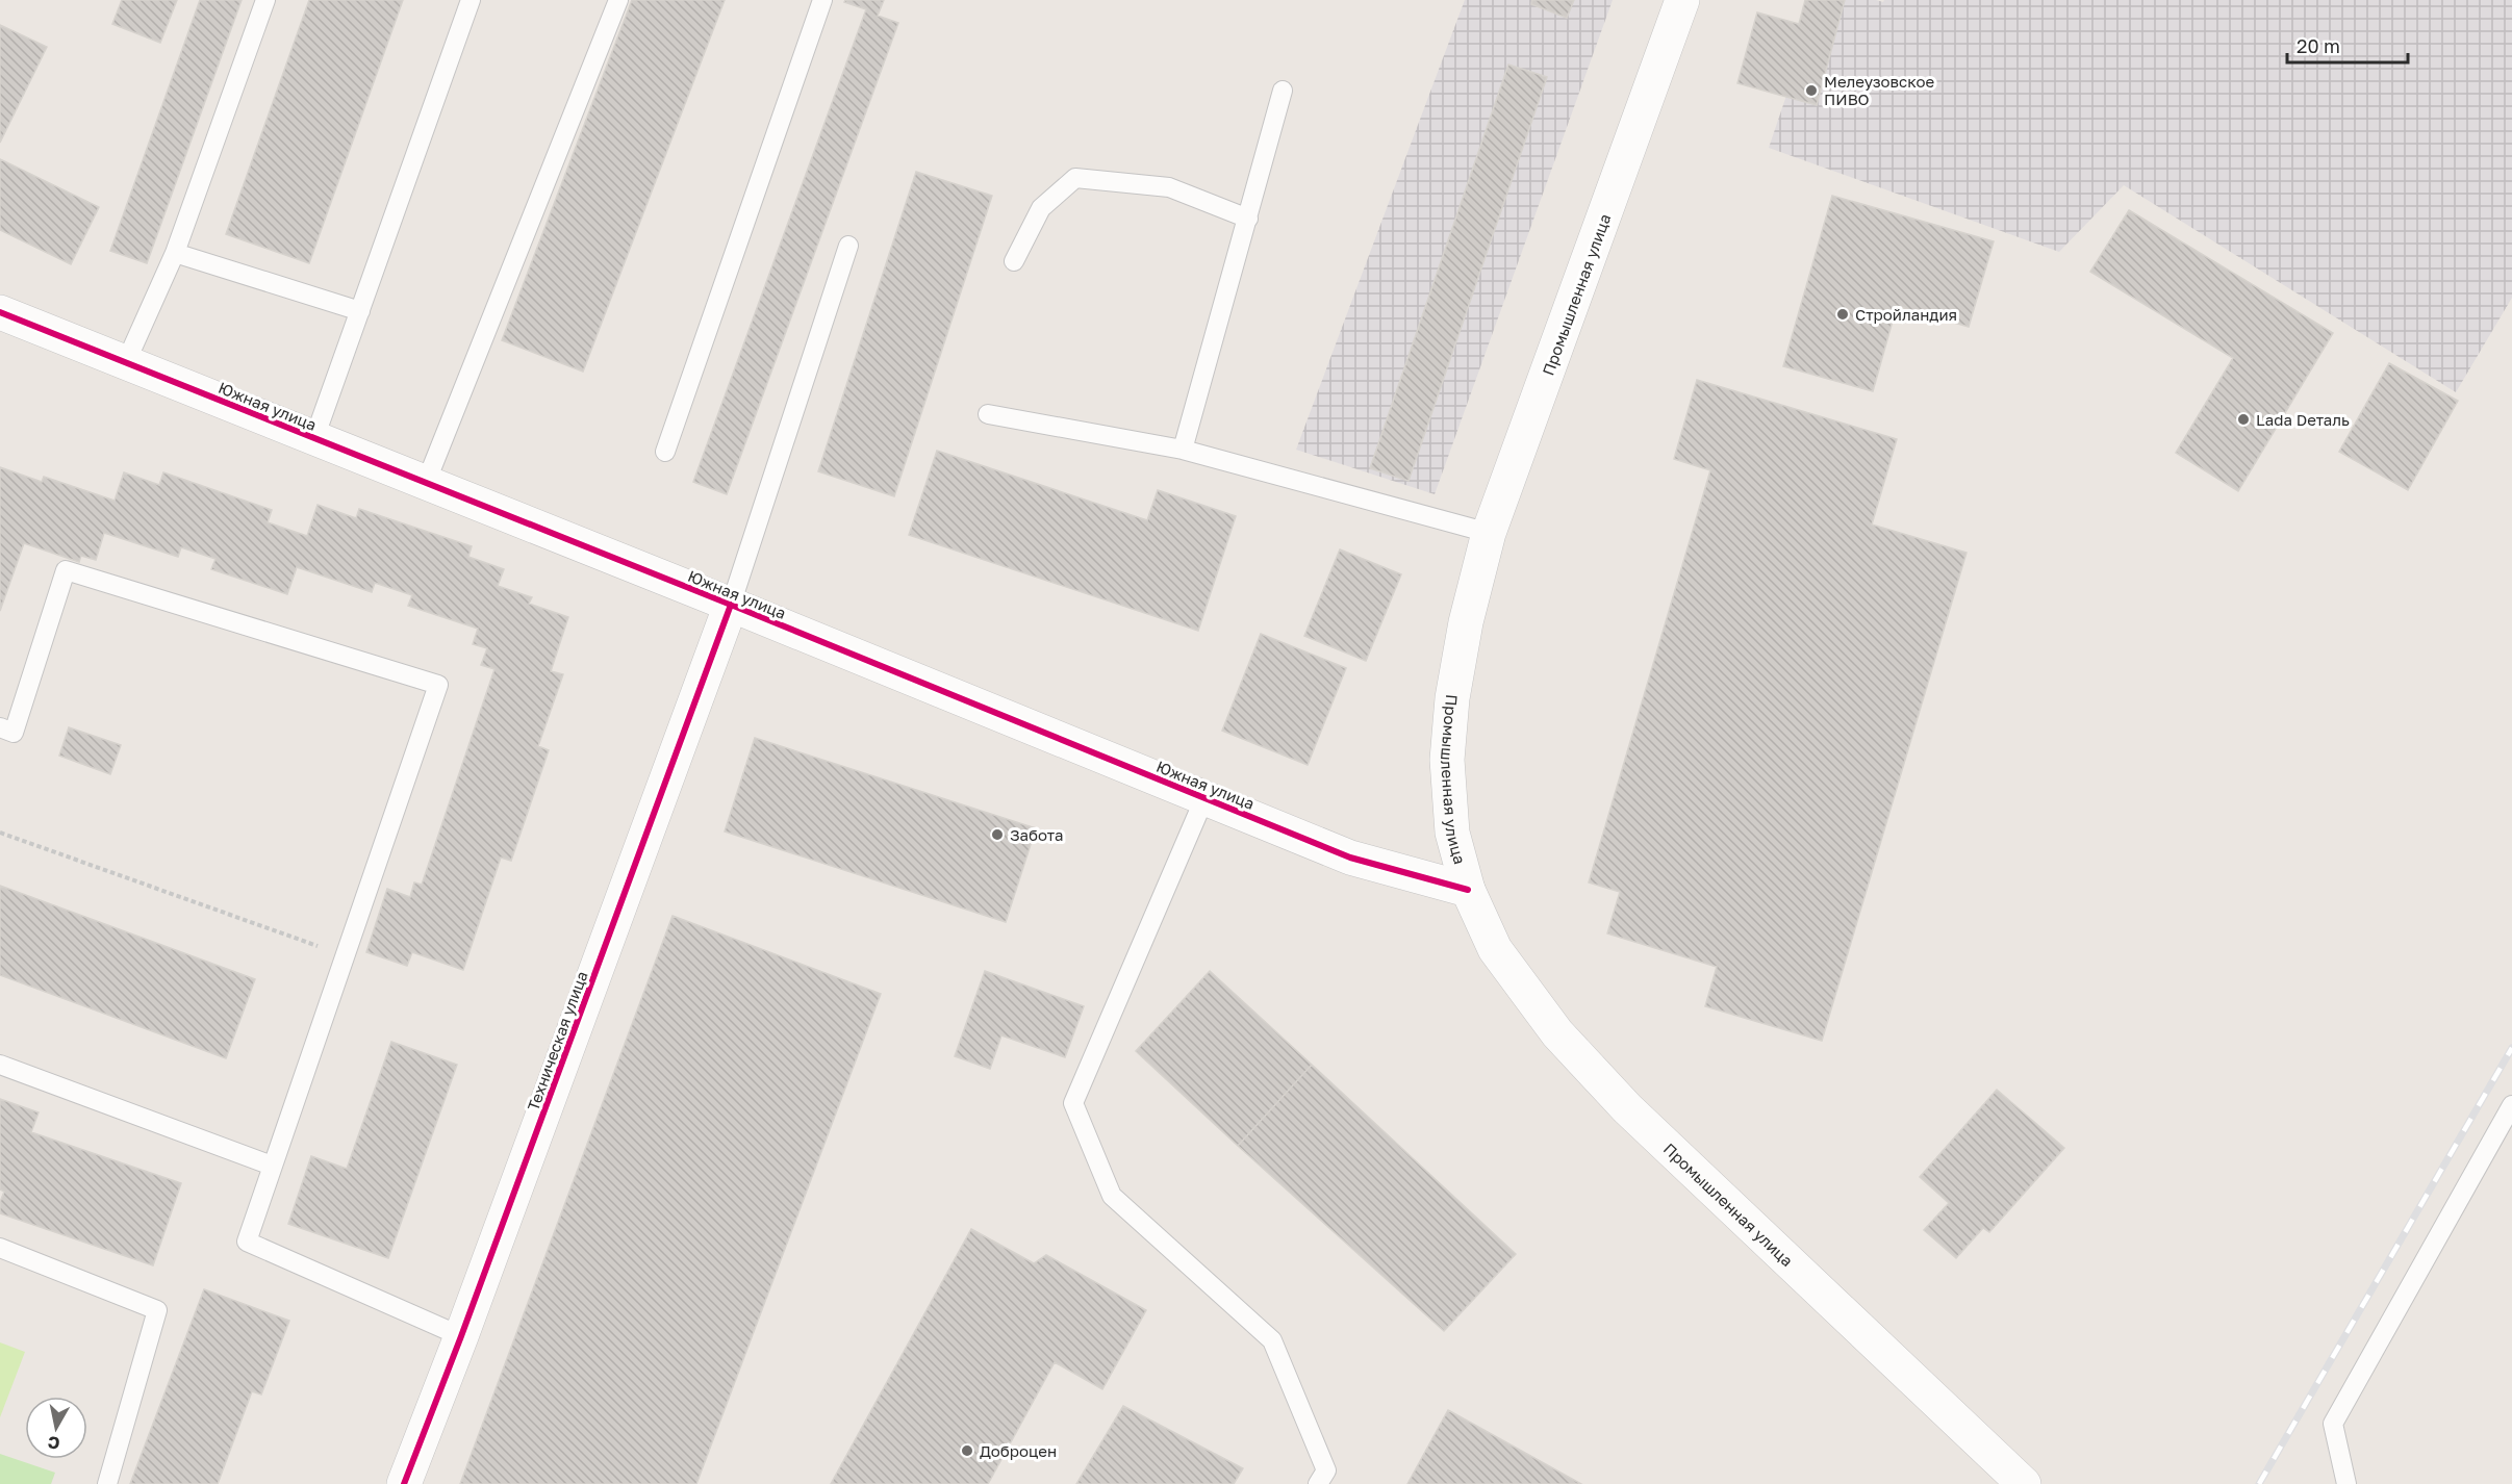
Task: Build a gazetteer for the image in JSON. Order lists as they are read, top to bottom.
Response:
{
  "streets": {
    "street": ["Промышленная улица", "Южная улица", "Техническая улица"]
  },
  "crossings": [
    ["Промышленная улица", "Южная улица"],
    ["Южная улица", "Техническая улица"]
  ],
  "places": [
    "Мелеузовское ПИВО",
    "Стройландия",
    "Lada Dеталь",
    "Забота",
    "Доброцен"
  ],
  "scale_bar": "20 m",
  "north": "bottom"
}
